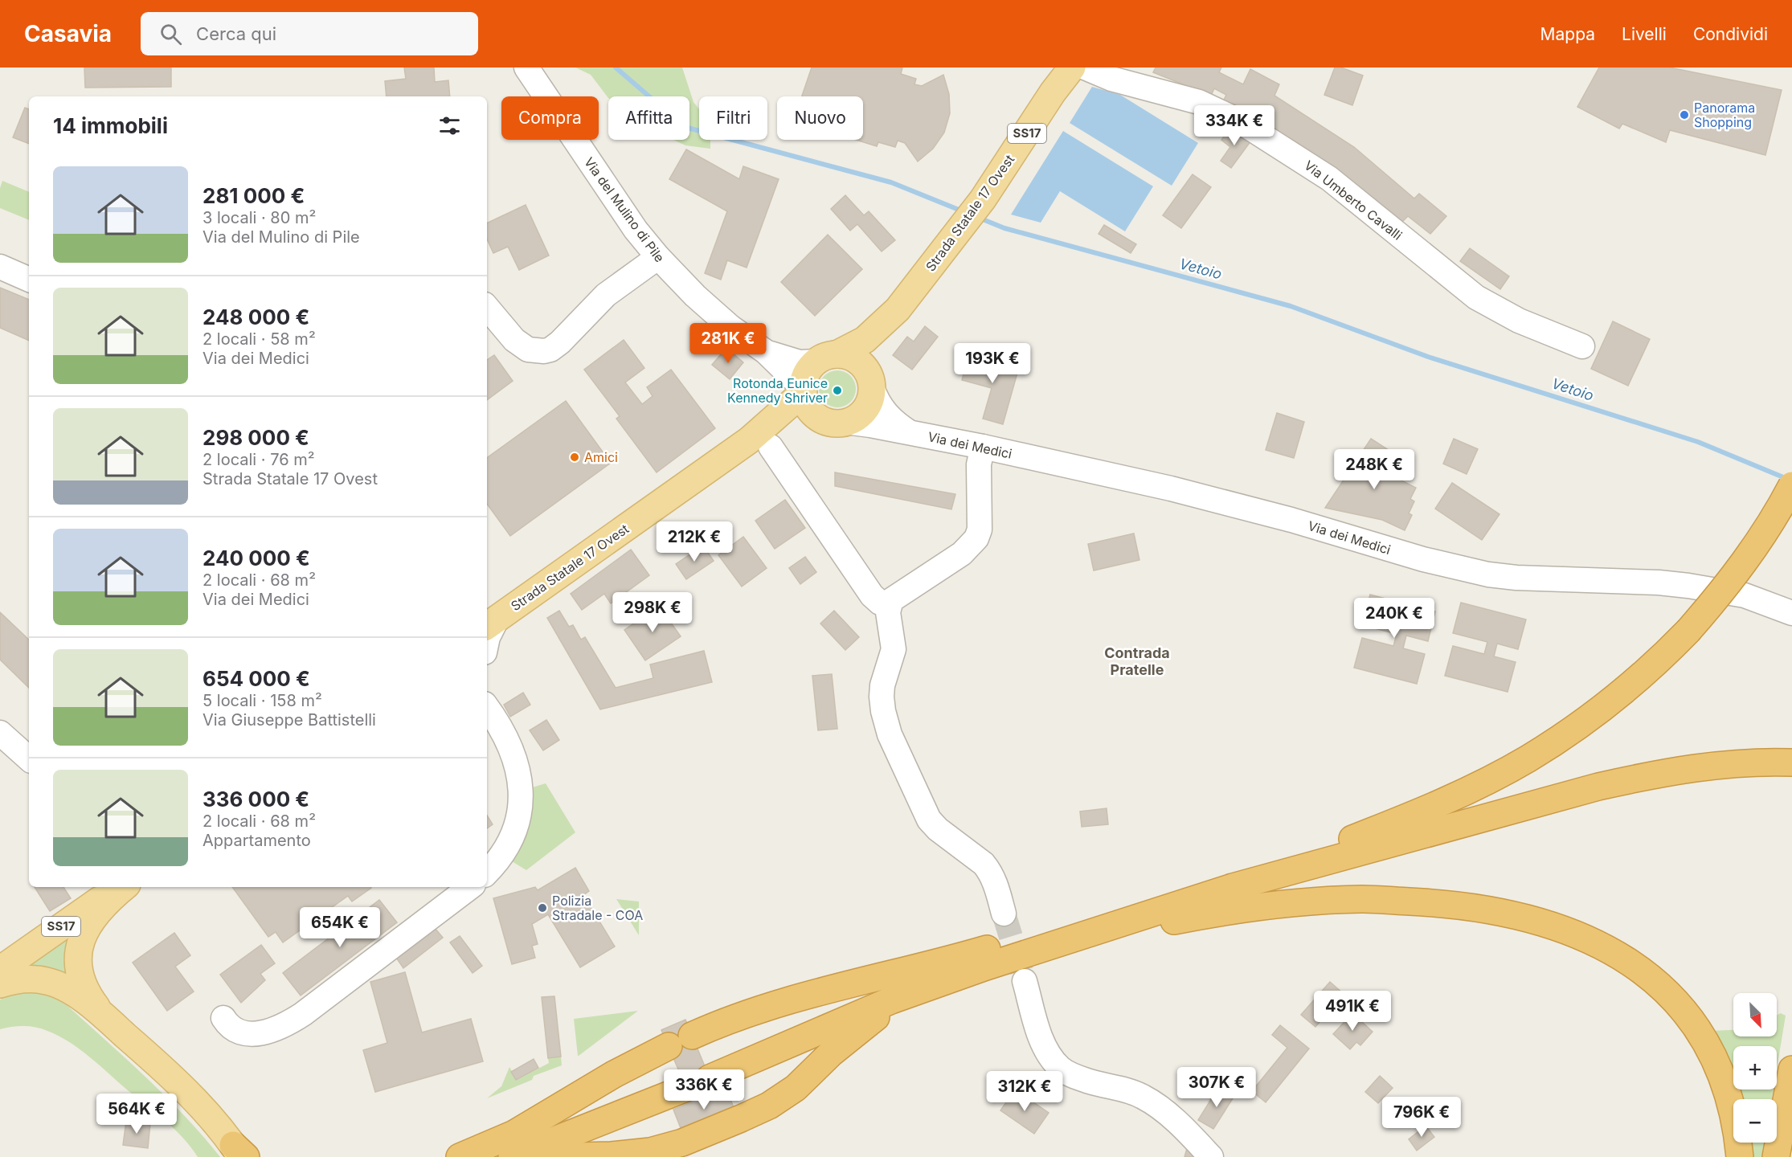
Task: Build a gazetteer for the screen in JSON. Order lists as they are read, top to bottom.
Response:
{
  "streets": {
    "main road": ["SS17", "Strada Statale 17 Ovest"],
    "street": ["Via Umberto Cavalli", "Via del Mulino di Pile", "Via dei Medici"]
  },
  "crossings": [
    ["SS17", "Via del Mulino di Pile"],
    ["SS17", "Strada Statale 17 Ovest"],
    ["SS17", "Via dei Medici"],
    ["Via del Mulino di Pile", "Strada Statale 17 Ovest"],
    ["Via del Mulino di Pile", "Via dei Medici"],
    ["Strada Statale 17 Ovest", "Via dei Medici"]
  ],
  "districts": ["Contrada Pratelle"],
  "water": ["Vetoio"],
  "places": [
    "Panorama Shopping",
    "Rotonda Eunice Kennedy Shriver",
    "Amici",
    "Polizia Stradale - COA"
  ],
  "north": "bottom right",
  "page": {
    "header": "Casavia",
    "search": "Cerca qui",
    "nav": ["Mappa", "Livelli", "Condividi"],
    "chip": [
      "Compra",
      "Affitta",
      "Filtri",
      "Nuovo"
    ],
    "heading": "14 immobili",
    "price": [
      "334K €",
      "281K €",
      "193K €",
      "248K €",
      "212K €",
      "298K €",
      "240K €",
      "654K €",
      "491K €",
      "307K €",
      "336K €",
      "312K €",
      "564K €",
      "796K €"
    ],
    "list": [
      {
        "name": "281 000 €",
        "note": "3 locali · 80 m² · Via del Mulino di Pile"
      },
      {
        "name": "248 000 €",
        "note": "2 locali · 58 m² · Via dei Medici"
      },
      {
        "name": "298 000 €",
        "note": "2 locali · 76 m² · Strada Statale 17 Ovest"
      },
      {
        "name": "240 000 €",
        "note": "2 locali · 68 m² · Via dei Medici"
      },
      {
        "name": "654 000 €",
        "note": "5 locali · 158 m² · Via Giuseppe Battistelli"
      },
      {
        "name": "336 000 €",
        "note": "2 locali · 68 m² · Appartamento"
      }
    ],
    "map_buttons": ["+", "−"]
  }
}
